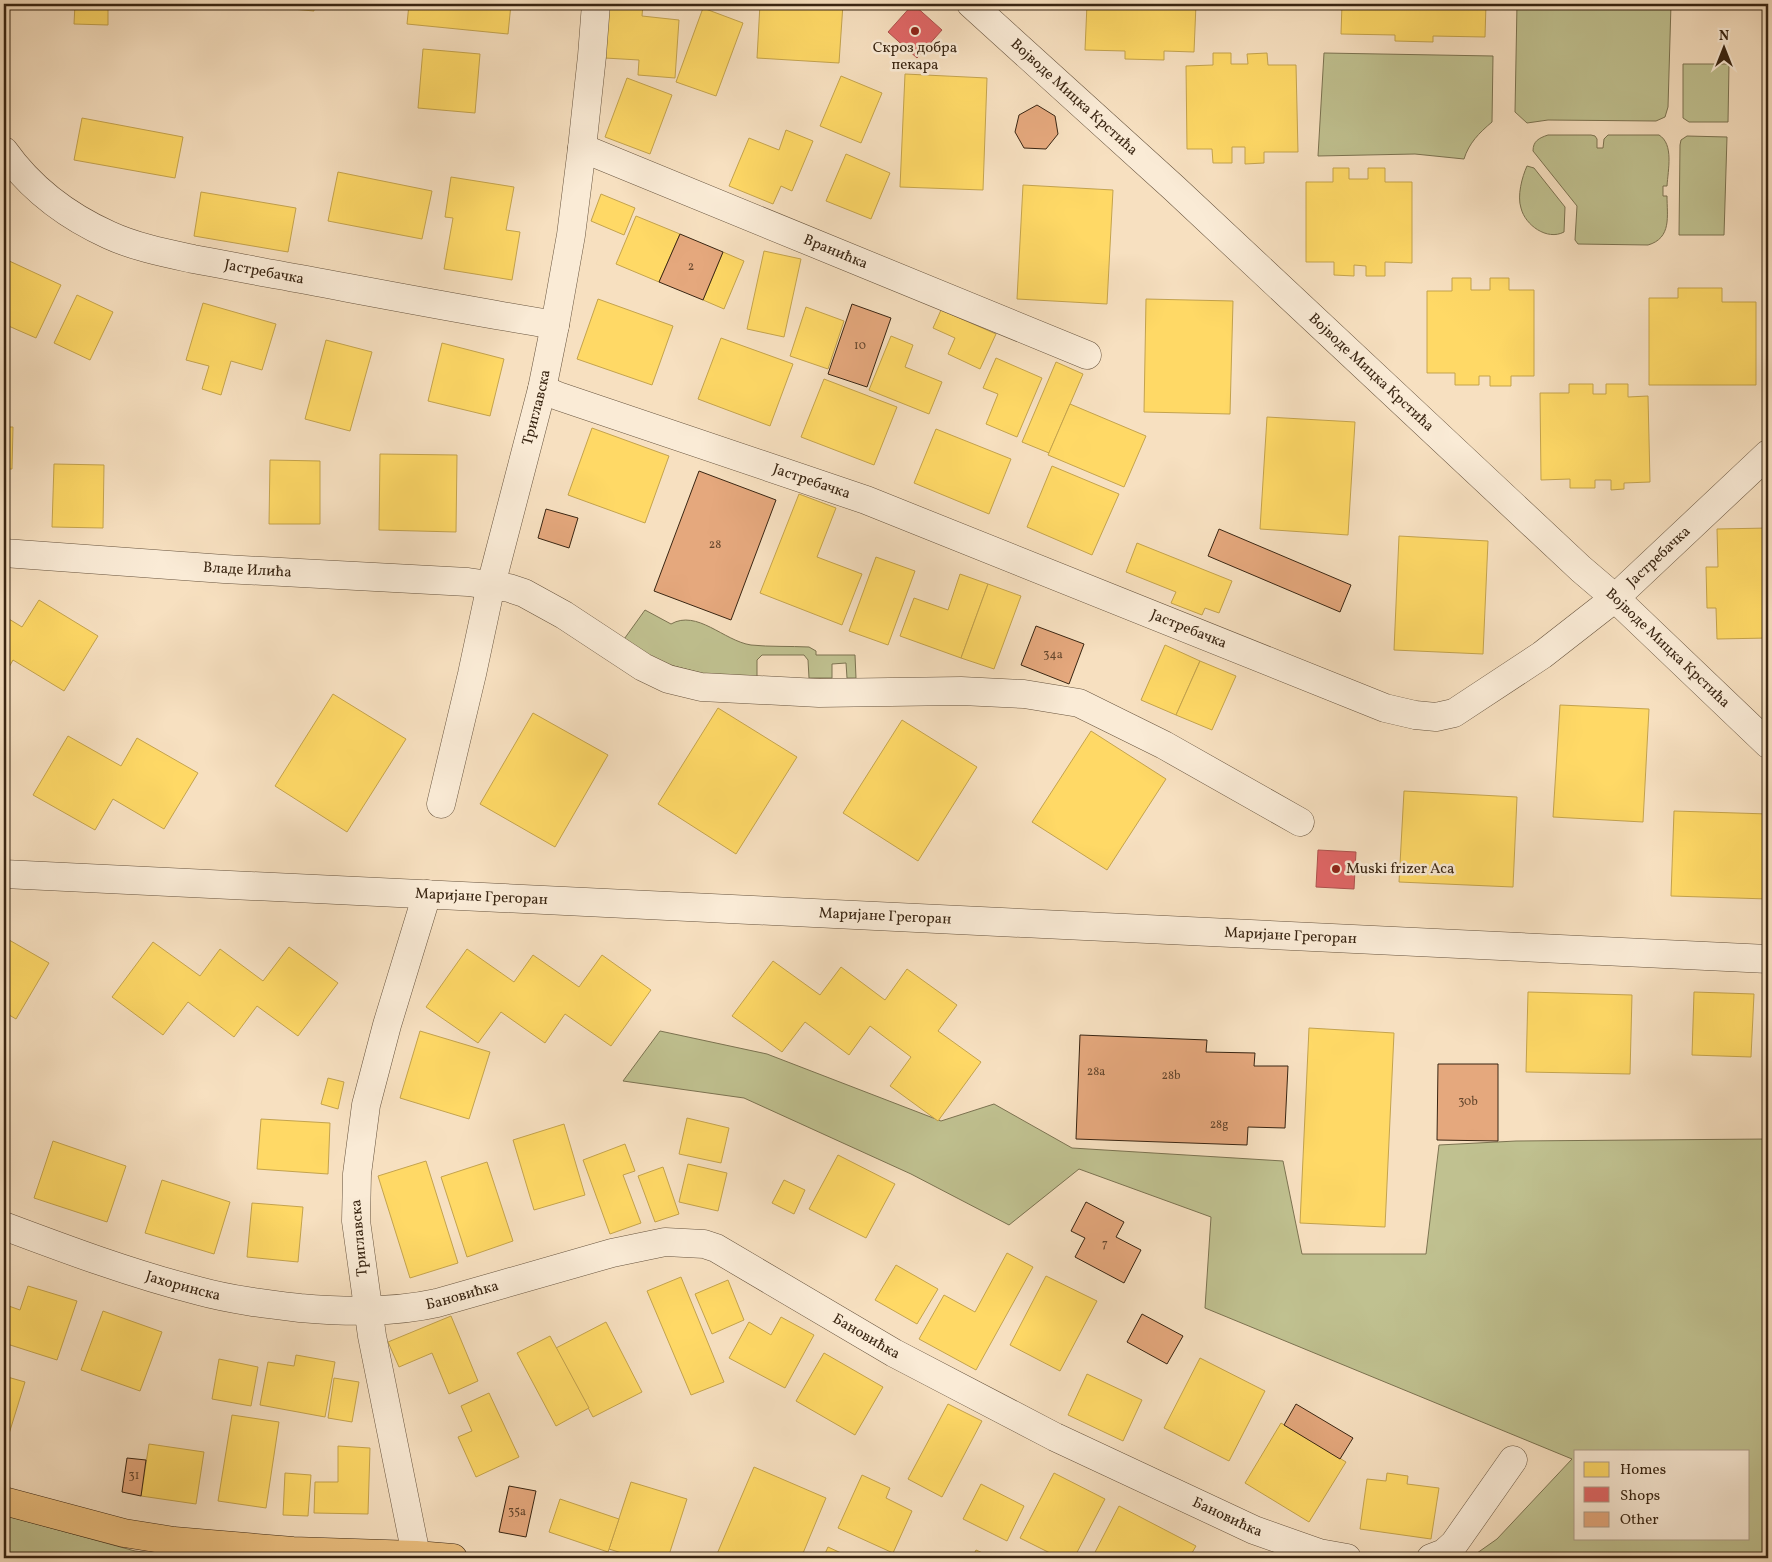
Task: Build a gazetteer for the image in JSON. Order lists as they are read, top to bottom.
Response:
{
  "streets": {
    "street": [
      "Војводе Мицка Крстића",
      "Вранићка",
      "Јастребачка",
      "Триглавска",
      "Владе Илића",
      "Маријане Грегоран",
      "Јахоринска",
      "Бановићка"
    ]
  },
  "crossings": [
    ["Војводе Мицка Крстића", "Јастребачка"],
    ["Вранићка", "Триглавска"],
    ["Јастребачка", "Триглавска"],
    ["Триглавска", "Владе Илића"],
    ["Триглавска", "Маријане Грегоран"],
    ["Триглавска", "Јахоринска"],
    ["Триглавска", "Бановићка"],
    ["Јахоринска", "Бановићка"]
  ],
  "places": ["Скроз добра пекара", "Muski frizer Aca"],
  "house_numbers": [
    "2",
    "10",
    "28",
    "34a",
    "28a",
    "28b",
    "30b",
    "28g",
    "7",
    "31",
    "35a"
  ],
  "legend": ["Homes", "Shops", "Other"],
  "north": "top"
}
